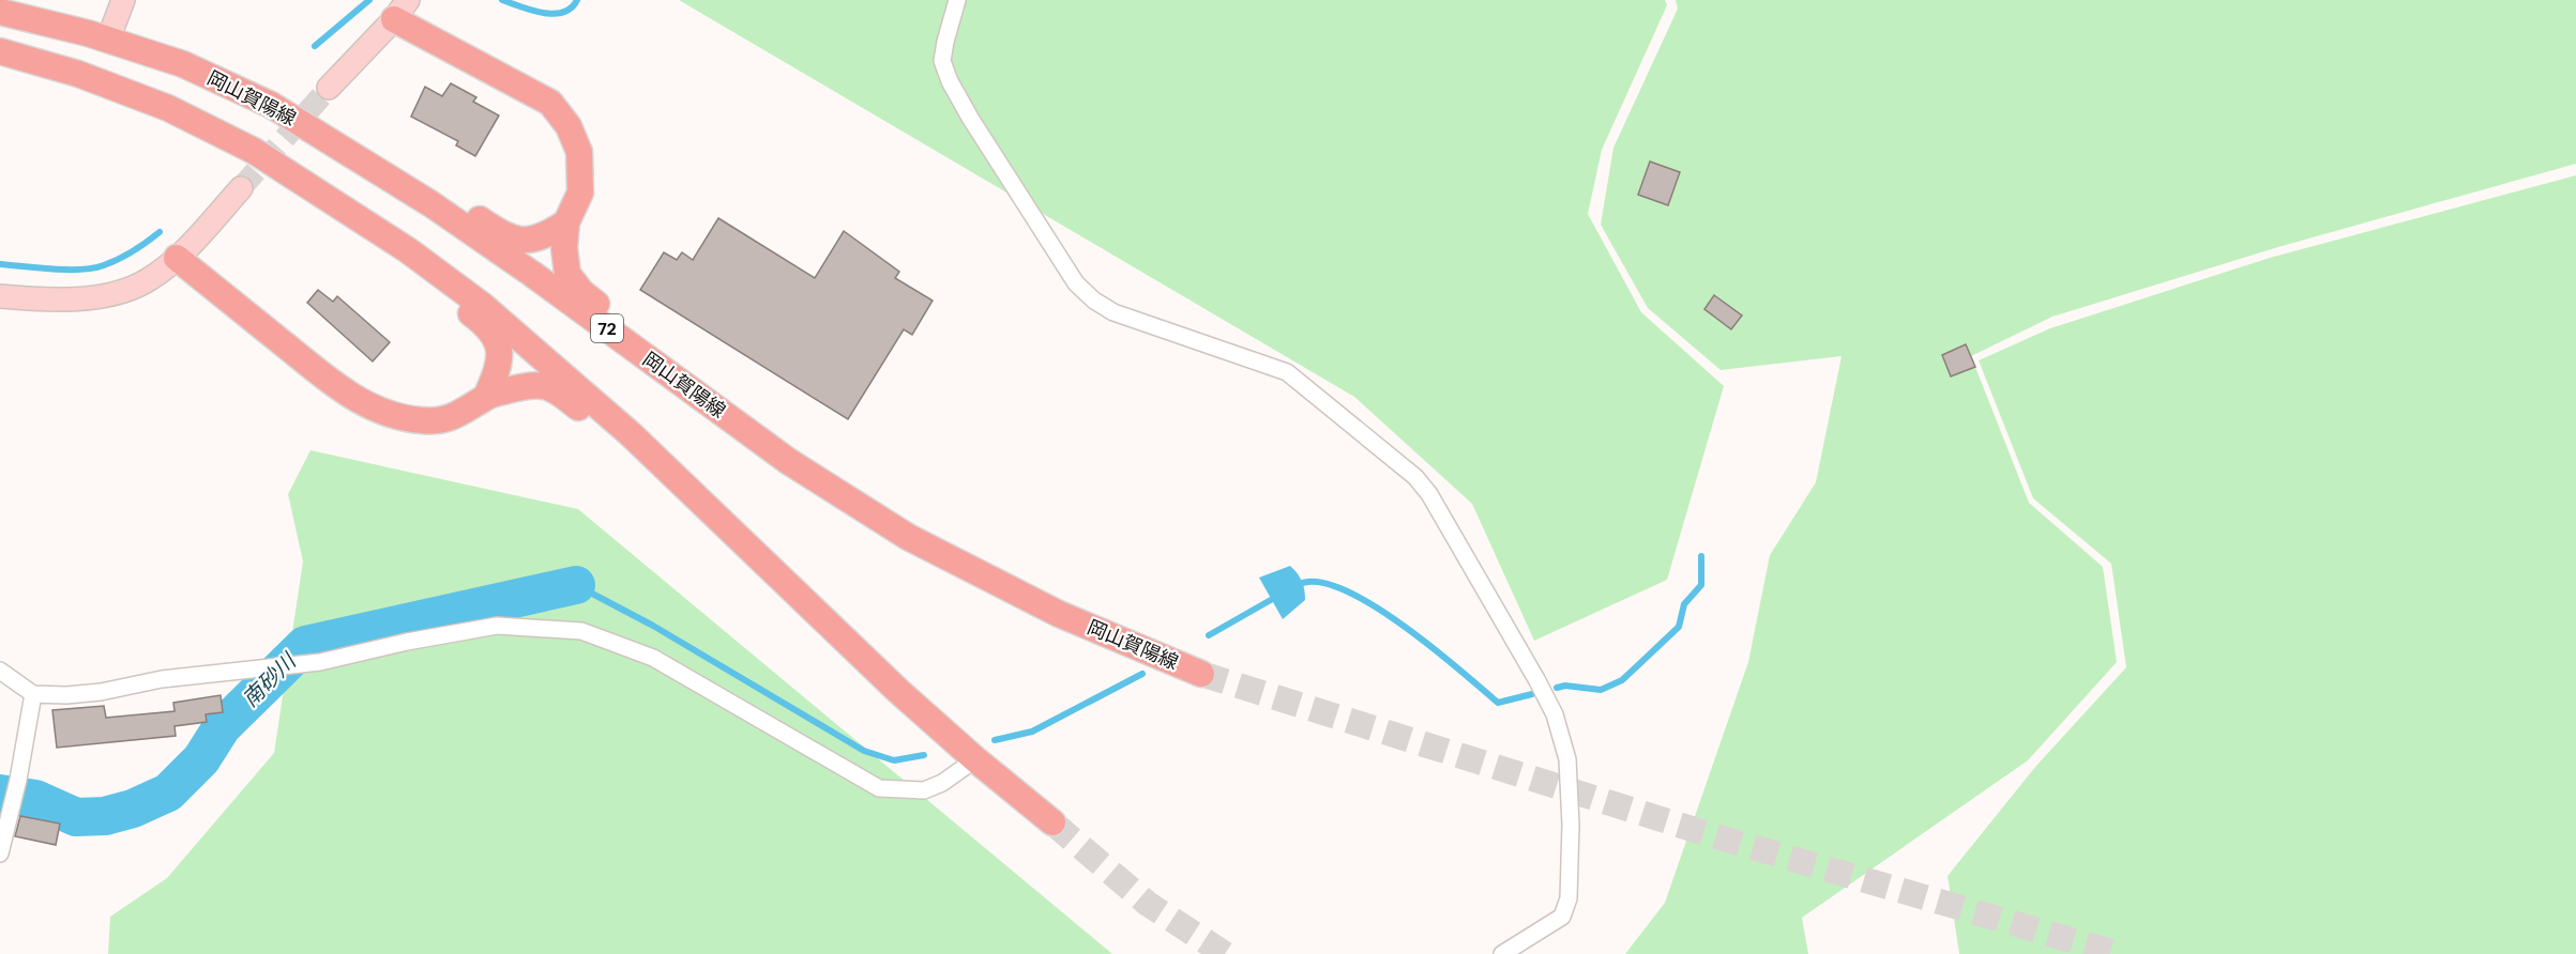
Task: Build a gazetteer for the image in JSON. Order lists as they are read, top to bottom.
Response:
{
  "streets": {
    "main road": ["岡山賀陽線", "72"]
  },
  "water": ["南砂川"]
}
